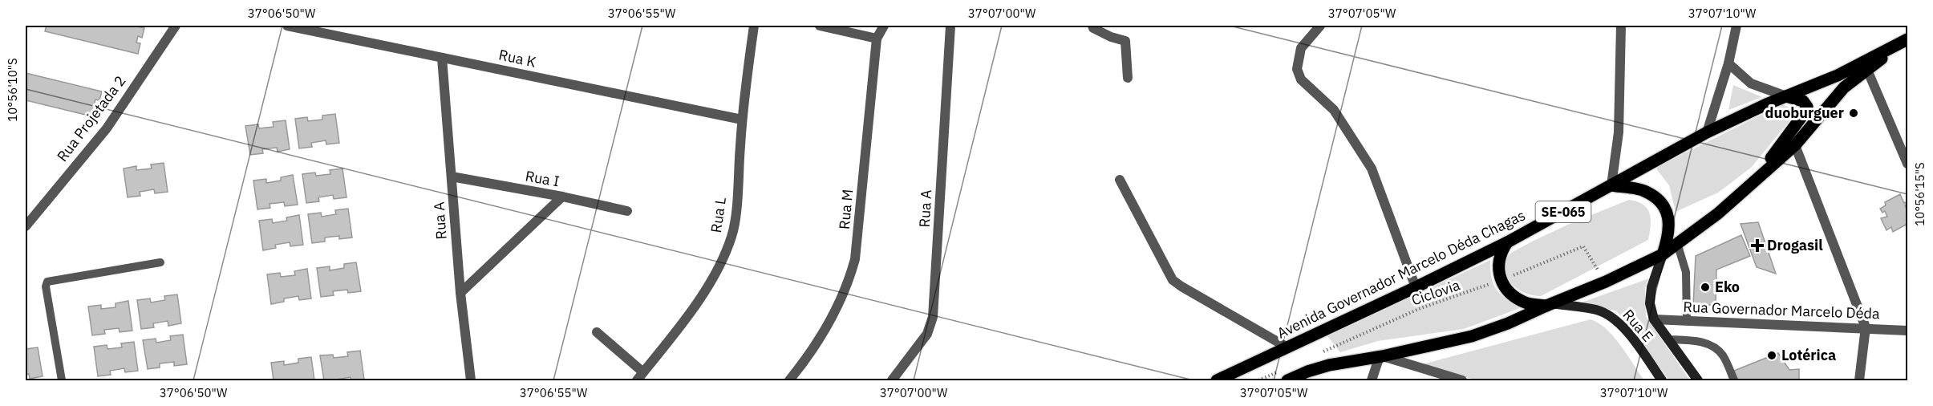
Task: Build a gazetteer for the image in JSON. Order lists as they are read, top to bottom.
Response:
{
  "streets": {
    "main road": ["SE-065", "Avenida Governador Marcelo Déda Chagas"],
    "street": [
      "Rua K",
      "Rua Projetada 2",
      "Rua I",
      "Rua A",
      "Rua M",
      "Rua L",
      "Rua Governador Marcelo Déda",
      "Rua E"
    ],
    "path": ["Ciclovia"]
  },
  "crossings": [
    ["Rua K", "Rua A"],
    ["Rua K", "Rua L"],
    ["Rua I", "Rua A"],
    ["Avenida Governador Marcelo Déda Chagas", "Ciclovia"],
    ["Avenida Governador Marcelo Déda Chagas", "Rua E"],
    ["Rua Governador Marcelo Déda", "Rua E"]
  ],
  "places": {
    "other": ["duoburguer", "Eko", "Lotérica"],
    "health": ["Drogasil"]
  },
  "coordinates": [
    "37°06'50\"W",
    "37°06'55\"W",
    "37°07'00\"W",
    "37°07'05\"W",
    "37°07'10\"W",
    "10°56'10\"S",
    "10°56'15\"S"
  ]
}
